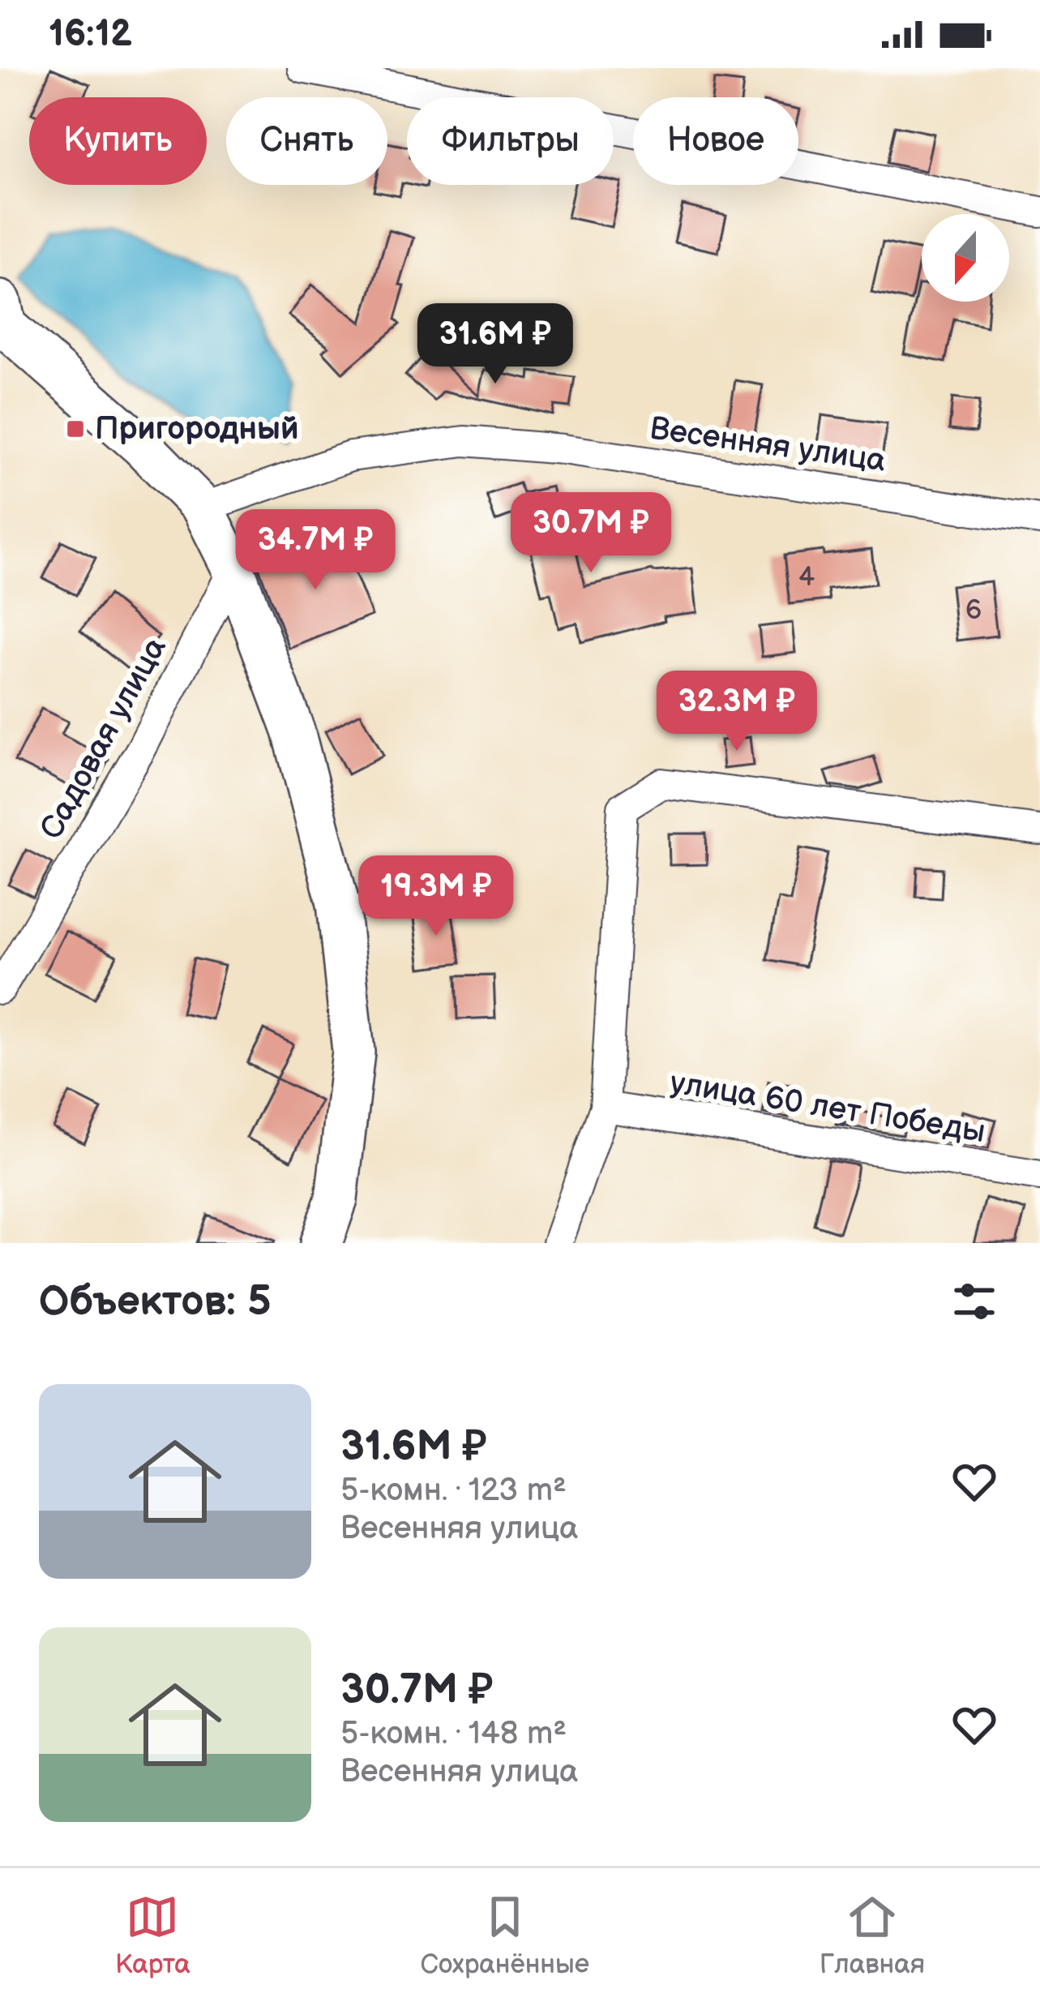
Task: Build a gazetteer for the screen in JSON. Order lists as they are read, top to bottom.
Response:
{
  "streets": {
    "street": ["Весенняя улица", "Садовая улица", "улица 60 лет Победы"]
  },
  "places": {
    "transit": ["Пригородный"]
  },
  "house_numbers": ["4", "6"],
  "north": "bottom",
  "page": {
    "status": "16:12",
    "chip": [
      "Купить",
      "Снять",
      "Фильтры",
      "Новое"
    ],
    "price": [
      "31.6M ₽",
      "30.7M ₽",
      "34.7M ₽",
      "32.3M ₽",
      "19.3M ₽"
    ],
    "heading": "Объектов: 5",
    "list": [
      {
        "name": "31.6M ₽",
        "note": "5-комн. · 123 m² · Весенняя улица"
      },
      {
        "name": "30.7M ₽",
        "note": "5-комн. · 148 m² · Весенняя улица"
      }
    ],
    "tabs": ["Карта", "Сохранённые", "Главная"]
  }
}
